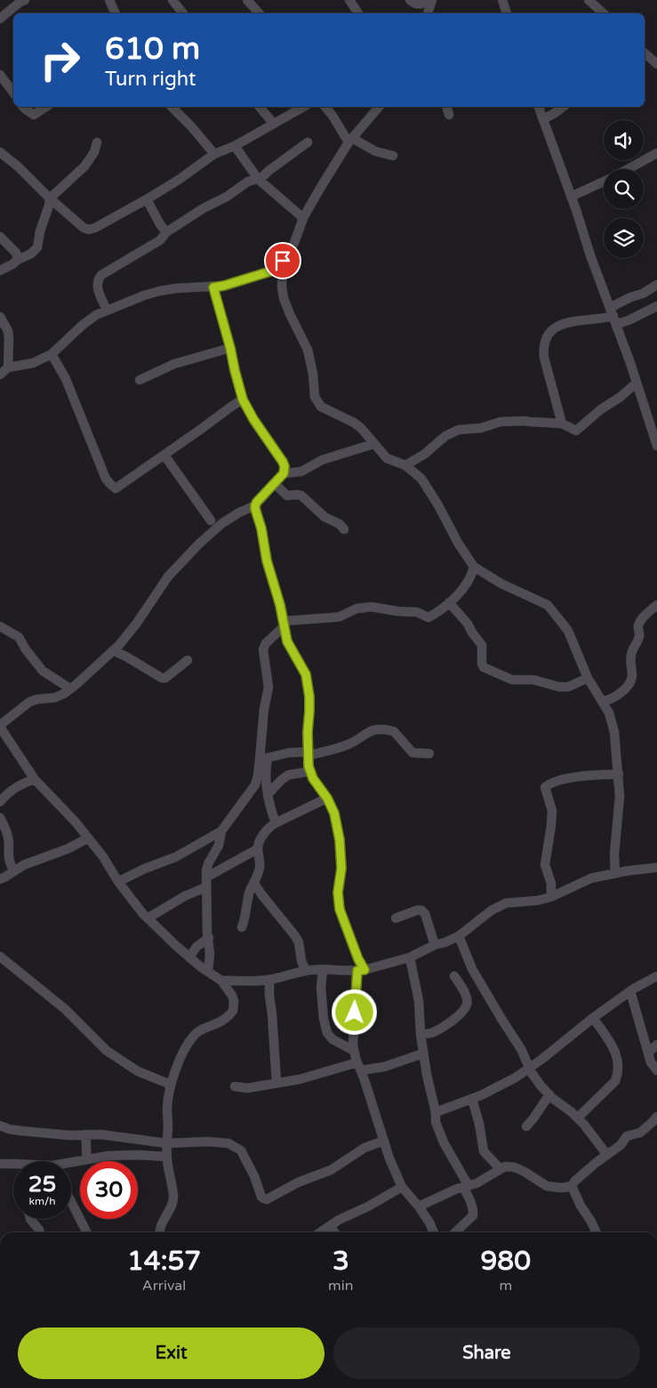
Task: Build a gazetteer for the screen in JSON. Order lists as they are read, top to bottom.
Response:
{
  "page": {
    "turn": ["610 m", "Turn right"],
    "speed": "25 km/h",
    "limit": "30",
    "eta": [
      "14:57",
      "Arrival",
      "3",
      "min",
      "980",
      "m"
    ],
    "buttons": ["Exit", "Share"]
  }
}
